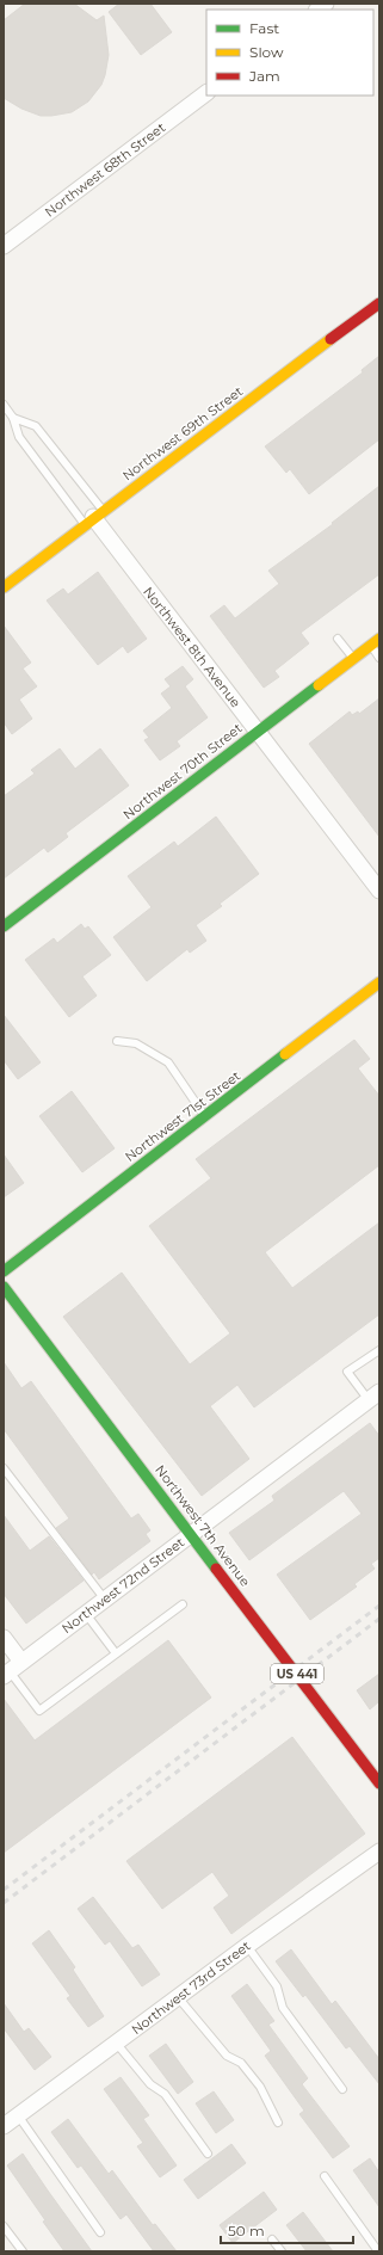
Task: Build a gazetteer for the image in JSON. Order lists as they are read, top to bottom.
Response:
{
  "streets": {
    "street": [
      "Northwest 68th Street",
      "Northwest 69th Street",
      "Northwest 8th Avenue",
      "Northwest 70th Street",
      "Northwest 71st Street",
      "Northwest 7th Avenue",
      "Northwest 72nd Street",
      "US 441",
      "Northwest 73rd Street"
    ]
  },
  "crossings": [
    ["Northwest 69th Street", "Northwest 8th Avenue"],
    ["Northwest 8th Avenue", "Northwest 70th Street"],
    ["Northwest 7th Avenue", "Northwest 72nd Street"]
  ],
  "legend": ["Fast", "Slow", "Jam"],
  "scale_bar": "50 m"
}
